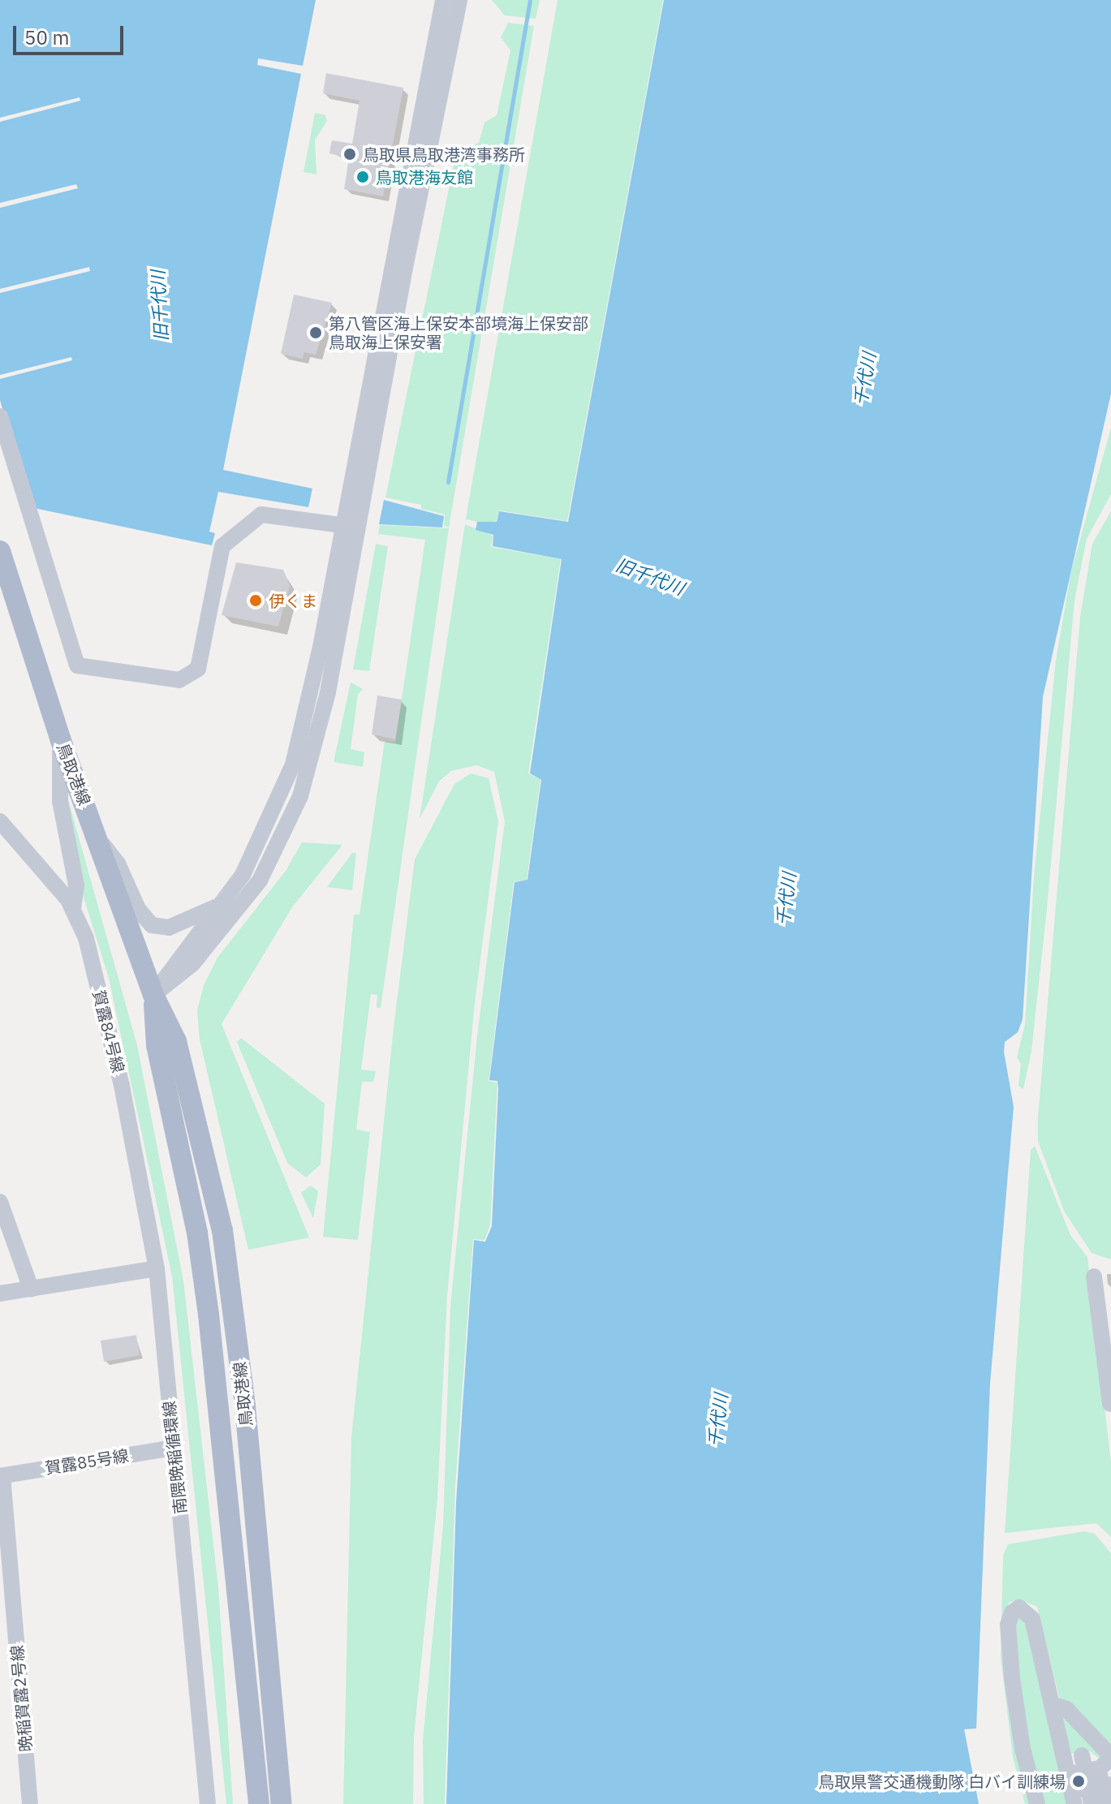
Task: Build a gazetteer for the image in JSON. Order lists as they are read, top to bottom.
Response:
{
  "streets": {
    "main road": ["鳥取港線"],
    "street": [
      "賀露84号線",
      "南隈晩稲循環線",
      "賀露85号線",
      "晩稲賀露2号線"
    ]
  },
  "crossings": [
    ["賀露84号線", "南隈晩稲循環線"],
    ["南隈晩稲循環線", "賀露85号線"],
    ["賀露85号線", "晩稲賀露2号線"]
  ],
  "water": ["旧千代川", "千代川"],
  "places": [
    "鳥取県鳥取港湾事務所",
    "鳥取港海友館",
    "第八管区海上保安本部境海上保安部 鳥取海上保安署",
    "伊くま",
    "鳥取県警交通機動隊 白バイ訓練場"
  ],
  "scale_bar": "50 m"
}
